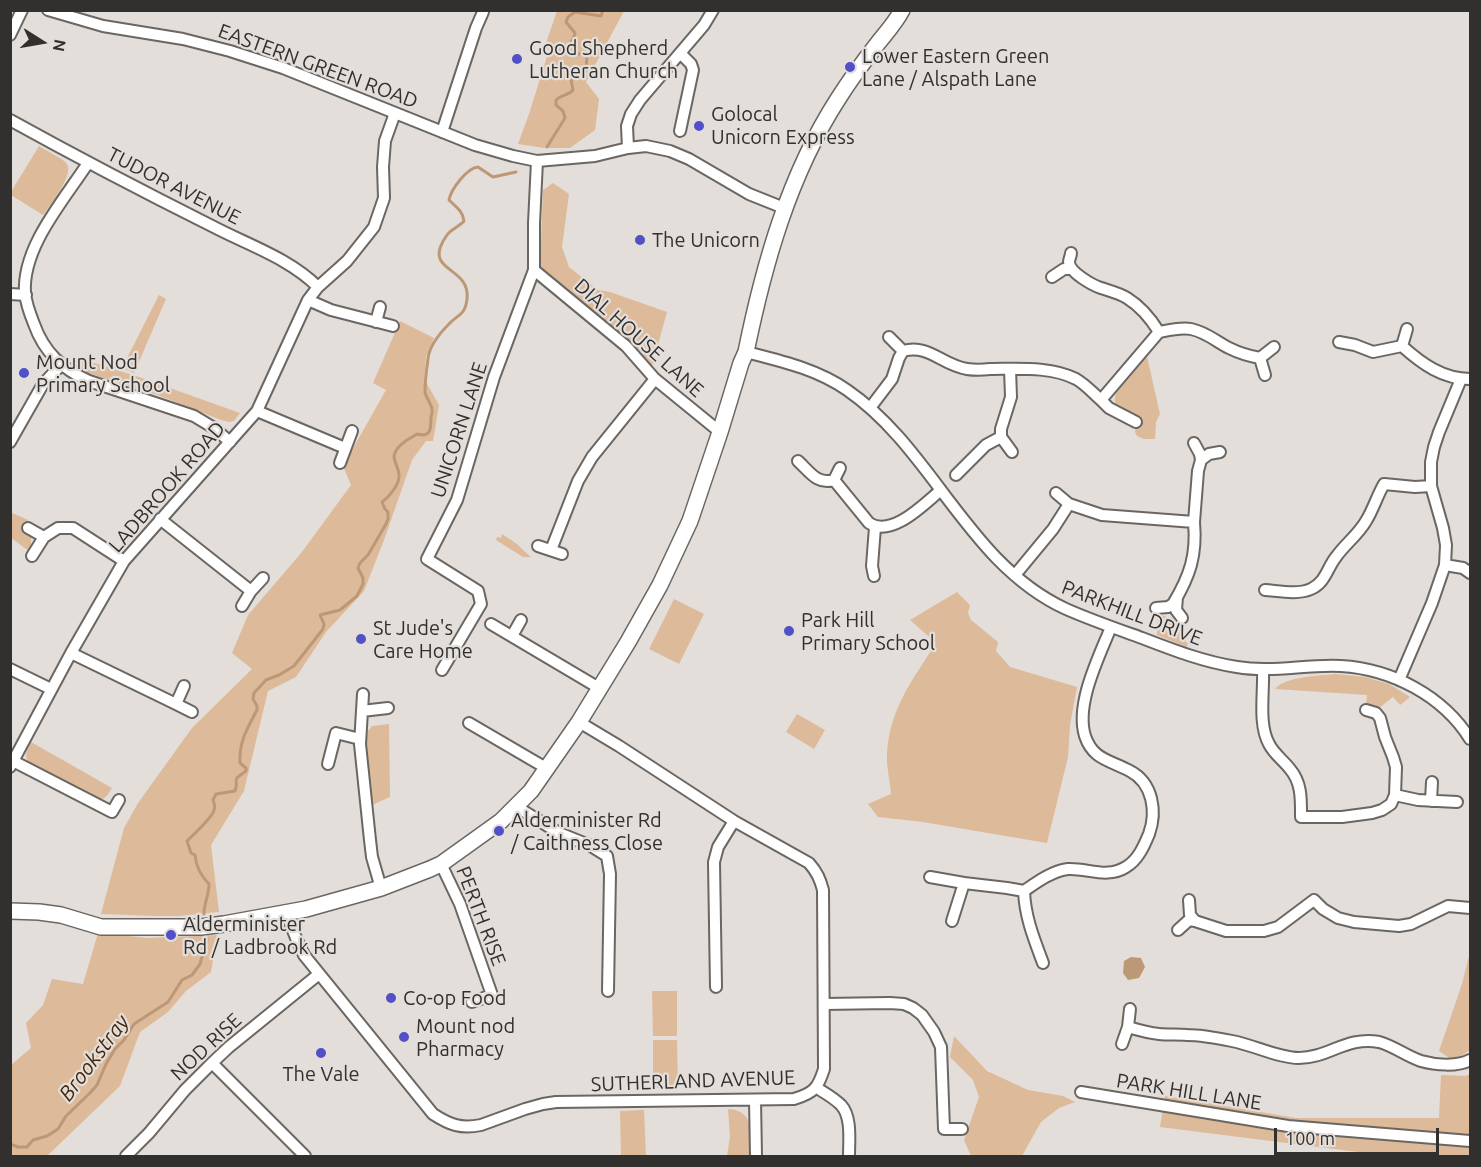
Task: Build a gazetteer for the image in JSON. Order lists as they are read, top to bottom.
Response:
{
  "streets": {
    "street": [
      "EASTERN GREEN ROAD",
      "TUDOR AVENUE",
      "DIAL HOUSE LANE",
      "UNICORN LANE",
      "LADBROOK ROAD",
      "PARKHILL DRIVE",
      "PERTH RISE",
      "NOD RISE",
      "SUTHERLAND AVENUE",
      "PARK HILL LANE"
    ]
  },
  "crossings": [
    ["EASTERN GREEN ROAD", "UNICORN LANE"],
    ["EASTERN GREEN ROAD", "LADBROOK ROAD"],
    ["TUDOR AVENUE", "LADBROOK ROAD"],
    ["DIAL HOUSE LANE", "UNICORN LANE"],
    ["NOD RISE", "SUTHERLAND AVENUE"]
  ],
  "water": ["Brookstray"],
  "places": [
    "Good Shepherd Lutheran Church",
    "Lower Eastern Green Lane / Alspath Lane",
    "Golocal Unicorn Express",
    "The Unicorn",
    "Mount Nod Primary School",
    "Park Hill Primary School",
    "St Jude's Care Home",
    "Alderminister Rd / Caithness Close",
    "Alderminister Rd / Ladbrook Rd",
    "Co-op Food",
    "Mount nod Pharmacy",
    "The Vale"
  ],
  "scale_bar": "100 m",
  "north": "right"
}
